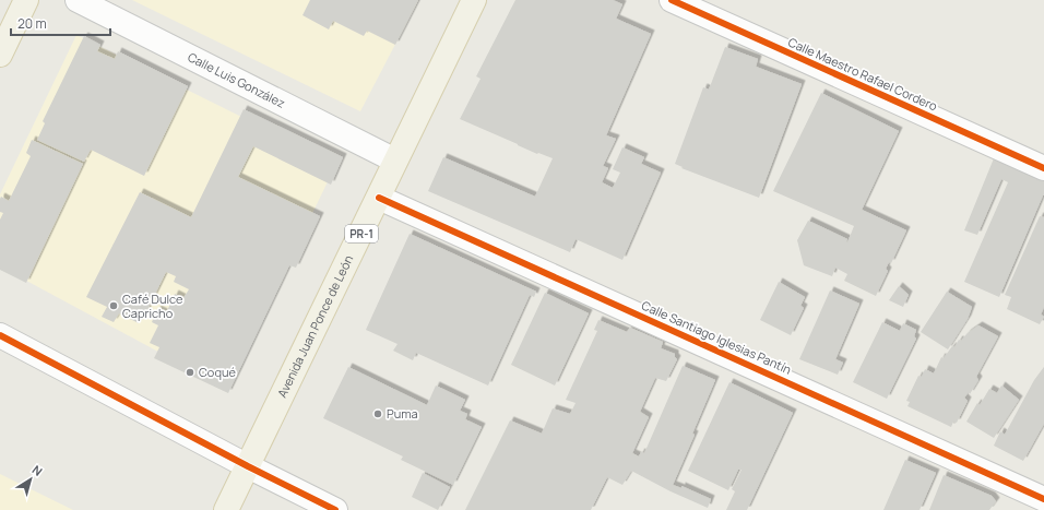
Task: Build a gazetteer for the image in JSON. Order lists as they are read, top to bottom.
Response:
{
  "streets": {
    "main road": ["PR-1", "Avenida Juan Ponce de León"],
    "street": ["Calle Maestro Rafael Cordero", "Calle Luis González", "Calle Santiago Iglesias Pantín"]
  },
  "crossings": [
    ["Calle Luis González", "Avenida Juan Ponce de León"],
    ["Avenida Juan Ponce de León", "Calle Santiago Iglesias Pantín"]
  ],
  "places": ["Café Dulce Capricho", "Coqué", "Puma"],
  "scale_bar": "20 m",
  "north": "top right"
}
